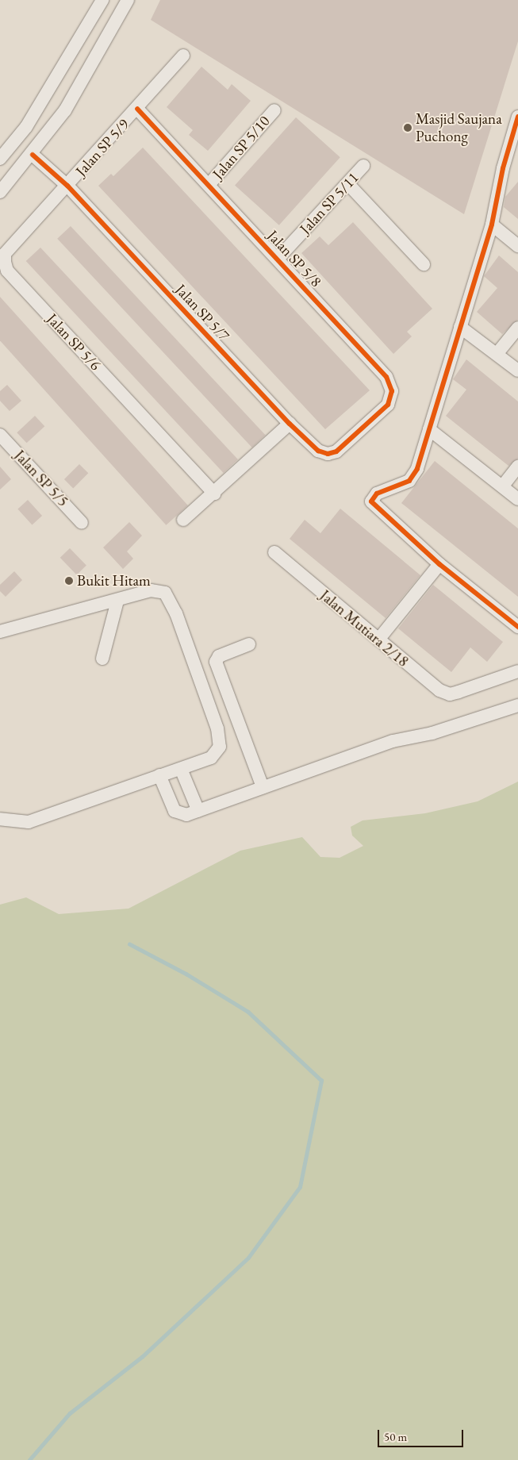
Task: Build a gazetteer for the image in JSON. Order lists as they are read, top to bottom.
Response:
{
  "streets": {
    "street": [
      "Jalan SP 5/9",
      "Jalan SP 5/10",
      "Jalan SP 5/11",
      "Jalan SP 5/8",
      "Jalan SP 5/7",
      "Jalan SP 5/6",
      "Jalan SP 5/5",
      "Jalan Mutiara 2/18"
    ]
  },
  "crossings": [
    ["Jalan SP 5/9", "Jalan SP 5/8"],
    ["Jalan SP 5/9", "Jalan SP 5/7"],
    ["Jalan SP 5/9", "Jalan SP 5/6"],
    ["Jalan SP 5/10", "Jalan SP 5/8"],
    ["Jalan SP 5/11", "Jalan SP 5/8"],
    ["Jalan SP 5/8", "Jalan SP 5/7"],
    ["Jalan SP 5/7", "Jalan SP 5/6"]
  ],
  "places": ["Masjid Saujana Puchong", "Bukit Hitam"],
  "scale_bar": "50 m"
}
